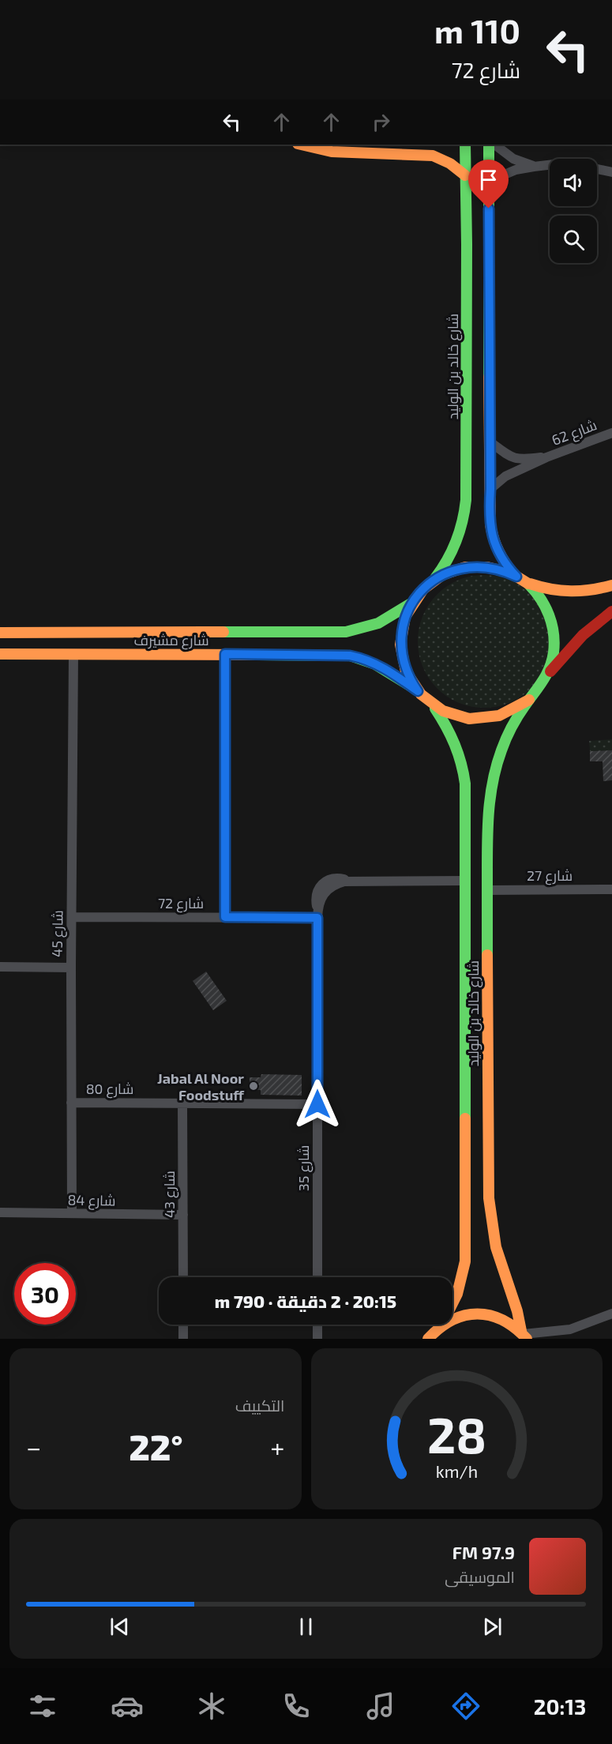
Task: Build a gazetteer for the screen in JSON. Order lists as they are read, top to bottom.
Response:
{
  "streets": {
    "main road": ["شارع خالد بن الوليد", "شارع مشيرف"],
    "street": [
      "شارع 62",
      "شارع 27",
      "شارع 72",
      "شارع 45",
      "شارع 80",
      "شارع 35",
      "شارع 43",
      "شارع 84"
    ]
  },
  "crossings": [
    ["شارع خالد بن الوليد", "شارع مشيرف"],
    ["شارع خالد بن الوليد", "شارع 27"],
    ["شارع مشيرف", "شارع 45"],
    ["شارع 72", "شارع 45"],
    ["شارع 72", "شارع 35"],
    ["شارع 45", "شارع 80"],
    ["شارع 45", "شارع 84"],
    ["شارع 80", "شارع 35"],
    ["شارع 80", "شارع 43"],
    ["شارع 43", "شارع 84"]
  ],
  "places": ["Jabal Al Noor Foodstuff"],
  "page": {
    "turn": ["110 m", "شارع 72"],
    "limit": "30",
    "trip": "20:15 · 2 دقيقة · 790 m",
    "tile": "التكييف",
    "heat": ["−", "22°", "+"],
    "song": ["97.9 FM", "الموسيقى"],
    "tabs": "20:13",
    "gauge": ["28", "km/h"]
  }
}
